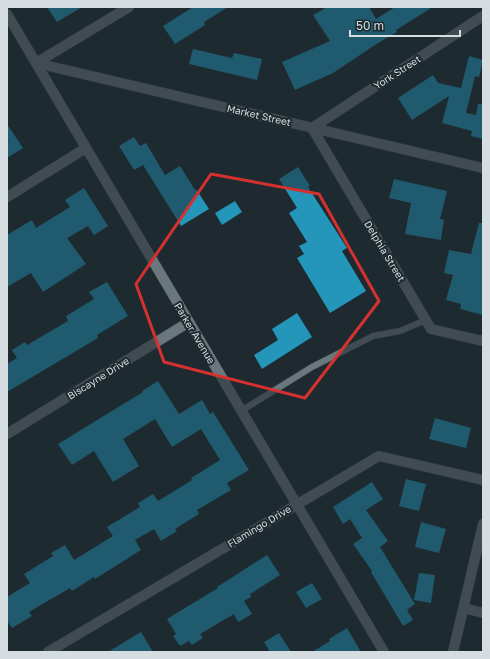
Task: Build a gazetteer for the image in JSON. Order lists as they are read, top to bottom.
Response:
{
  "streets": {
    "street": [
      "York Street",
      "Market Street",
      "Delphia Street",
      "Parker Avenue",
      "Biscayne Drive",
      "Flamingo Drive"
    ]
  },
  "crossings": [
    ["York Street", "Market Street"],
    ["York Street", "Delphia Street"],
    ["Market Street", "Delphia Street"],
    ["Market Street", "Parker Avenue"],
    ["Parker Avenue", "Biscayne Drive"],
    ["Parker Avenue", "Flamingo Drive"]
  ],
  "scale_bar": "50 m"
}
